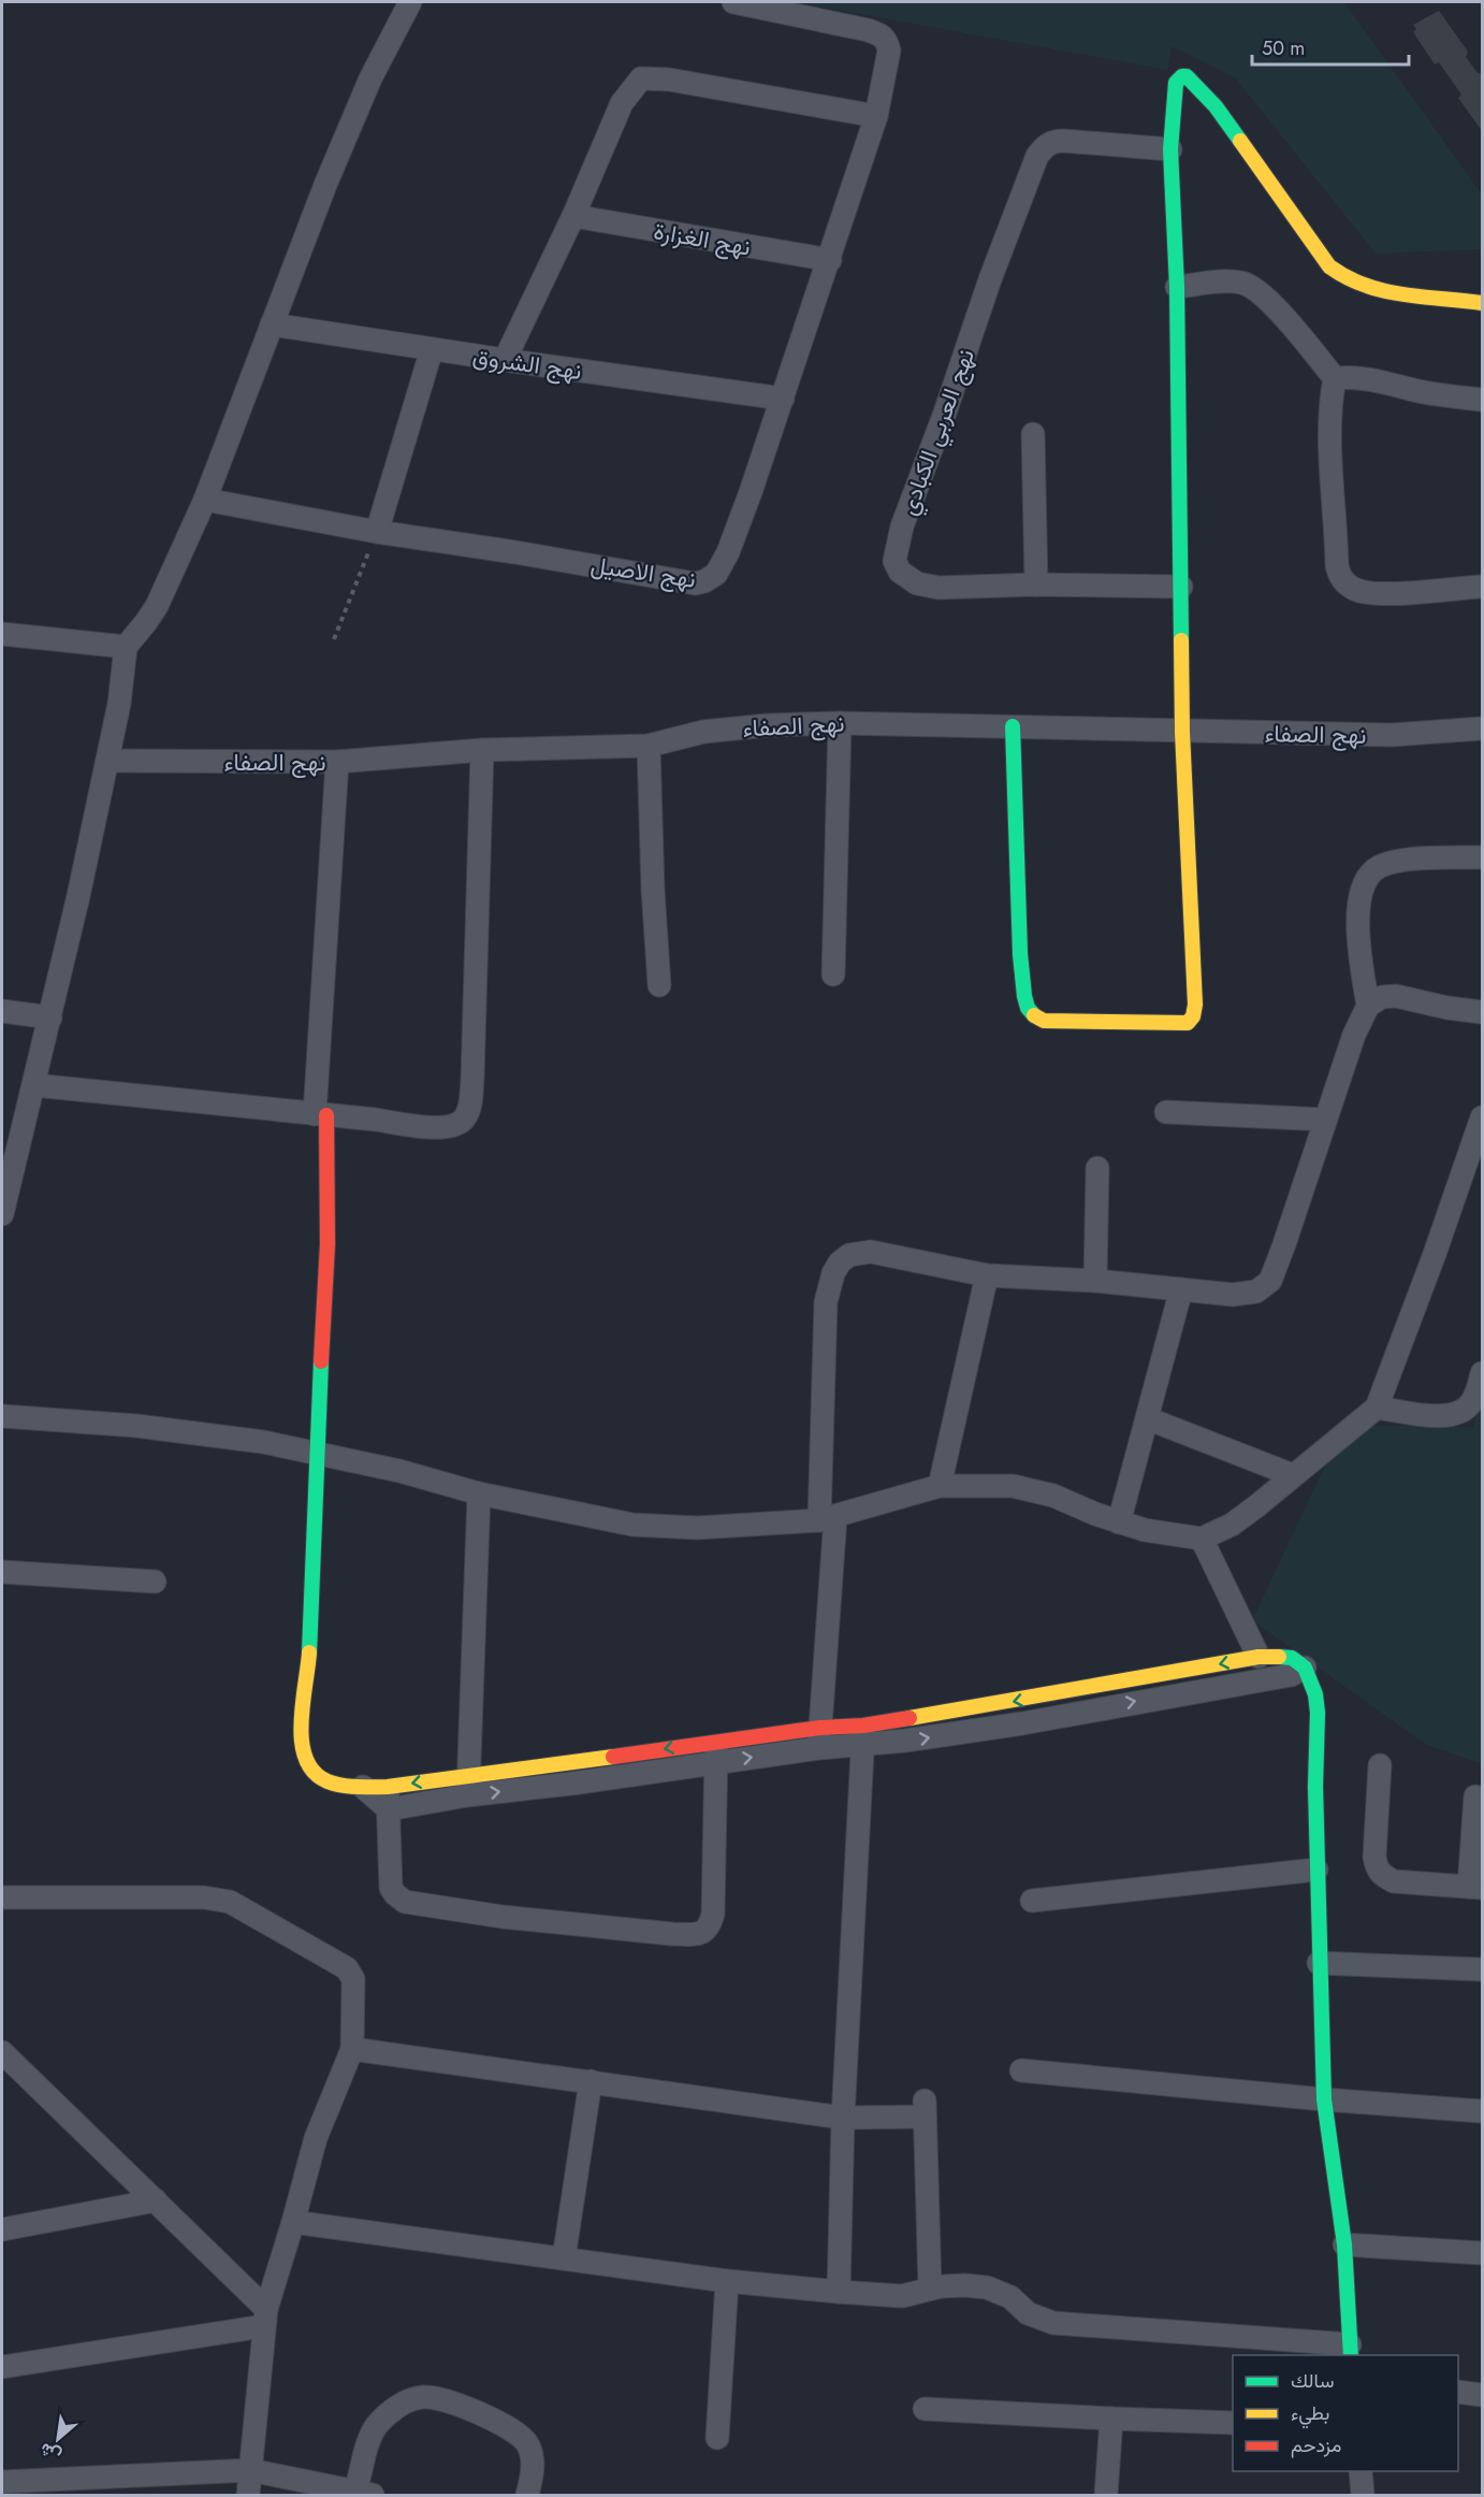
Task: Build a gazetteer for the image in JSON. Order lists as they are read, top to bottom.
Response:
{
  "streets": {
    "street": [
      "نهج الغزارة",
      "نهج الشروق",
      "نهج العربي الكبادي",
      "نهج الاصيل",
      "نهج الصفاء"
    ]
  },
  "crossings": [
    ["نهج الغزارة", "نهج الاصيل"],
    ["نهج الشروق", "نهج الاصيل"]
  ],
  "legend": ["سالك", "بطيء", "مزدحم"],
  "scale_bar": "50 m",
  "north": "bottom left"
}
